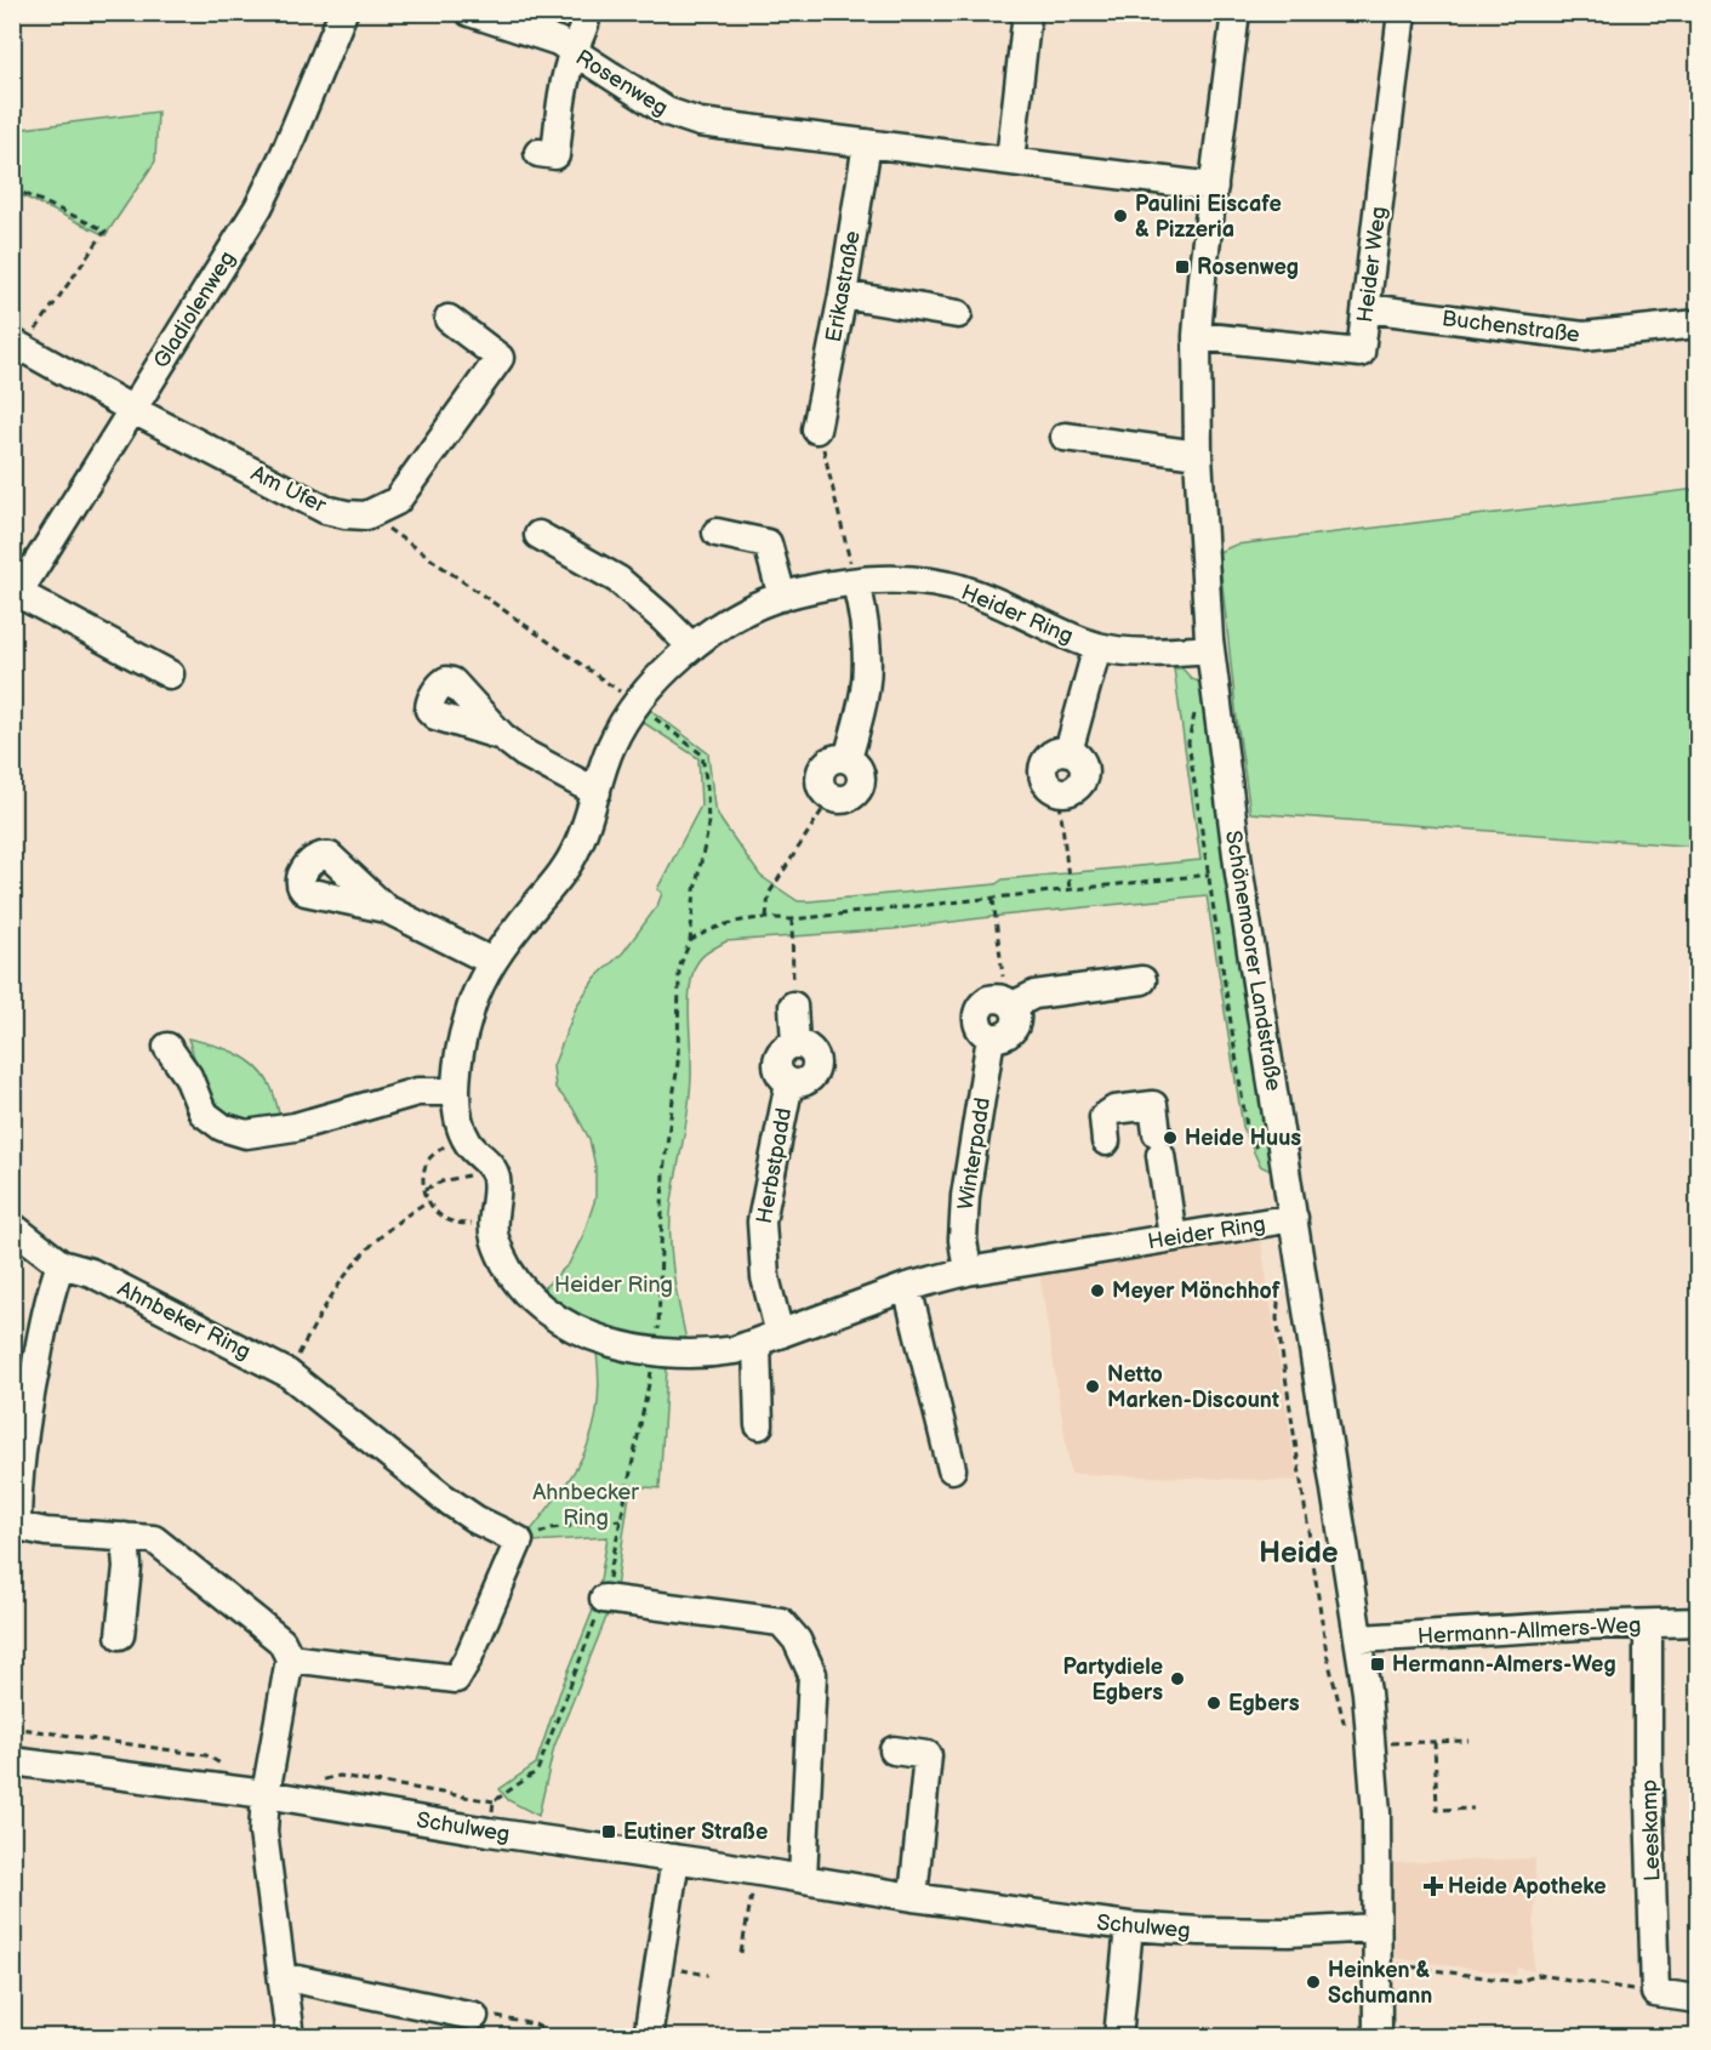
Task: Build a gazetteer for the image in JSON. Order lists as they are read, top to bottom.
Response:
{
  "streets": {
    "street": [
      "Rosenweg",
      "Heider Weg",
      "Erikastraße",
      "Gladiolenweg",
      "Buchenstraße",
      "Am Ufer",
      "Heider Ring",
      "Schönemoorer Landstraße",
      "Winterpadd",
      "Herbstpadd",
      "Ahnbeker Ring",
      "Hermann-Allmers-Weg",
      "Schulweg",
      "Leeskamp"
    ]
  },
  "crossings": [
    ["Rosenweg", "Erikastraße"],
    ["Rosenweg", "Schönemoorer Landstraße"],
    ["Heider Weg", "Buchenstraße"],
    ["Heider Weg", "Schönemoorer Landstraße"],
    ["Gladiolenweg", "Am Ufer"],
    ["Heider Ring", "Schönemoorer Landstraße"],
    ["Heider Ring", "Winterpadd"],
    ["Heider Ring", "Herbstpadd"],
    ["Schönemoorer Landstraße", "Hermann-Allmers-Weg"],
    ["Schönemoorer Landstraße", "Schulweg"],
    ["Hermann-Allmers-Weg", "Leeskamp"]
  ],
  "districts": ["Heide"],
  "parks": ["Heider Ring", "Ahnbecker Ring"],
  "places": {
    "other": [
      "Paulini Eiscafe & Pizzeria",
      "Heide Huus",
      "Meyer Mönchhof",
      "Netto Marken-Discount",
      "Partydiele Egbers",
      "Egbers",
      "Heinken & Schumann"
    ],
    "transit": ["Rosenweg", "Hermann-Almers-Weg", "Eutiner Straße"],
    "health": ["Heide Apotheke"]
  }
}
